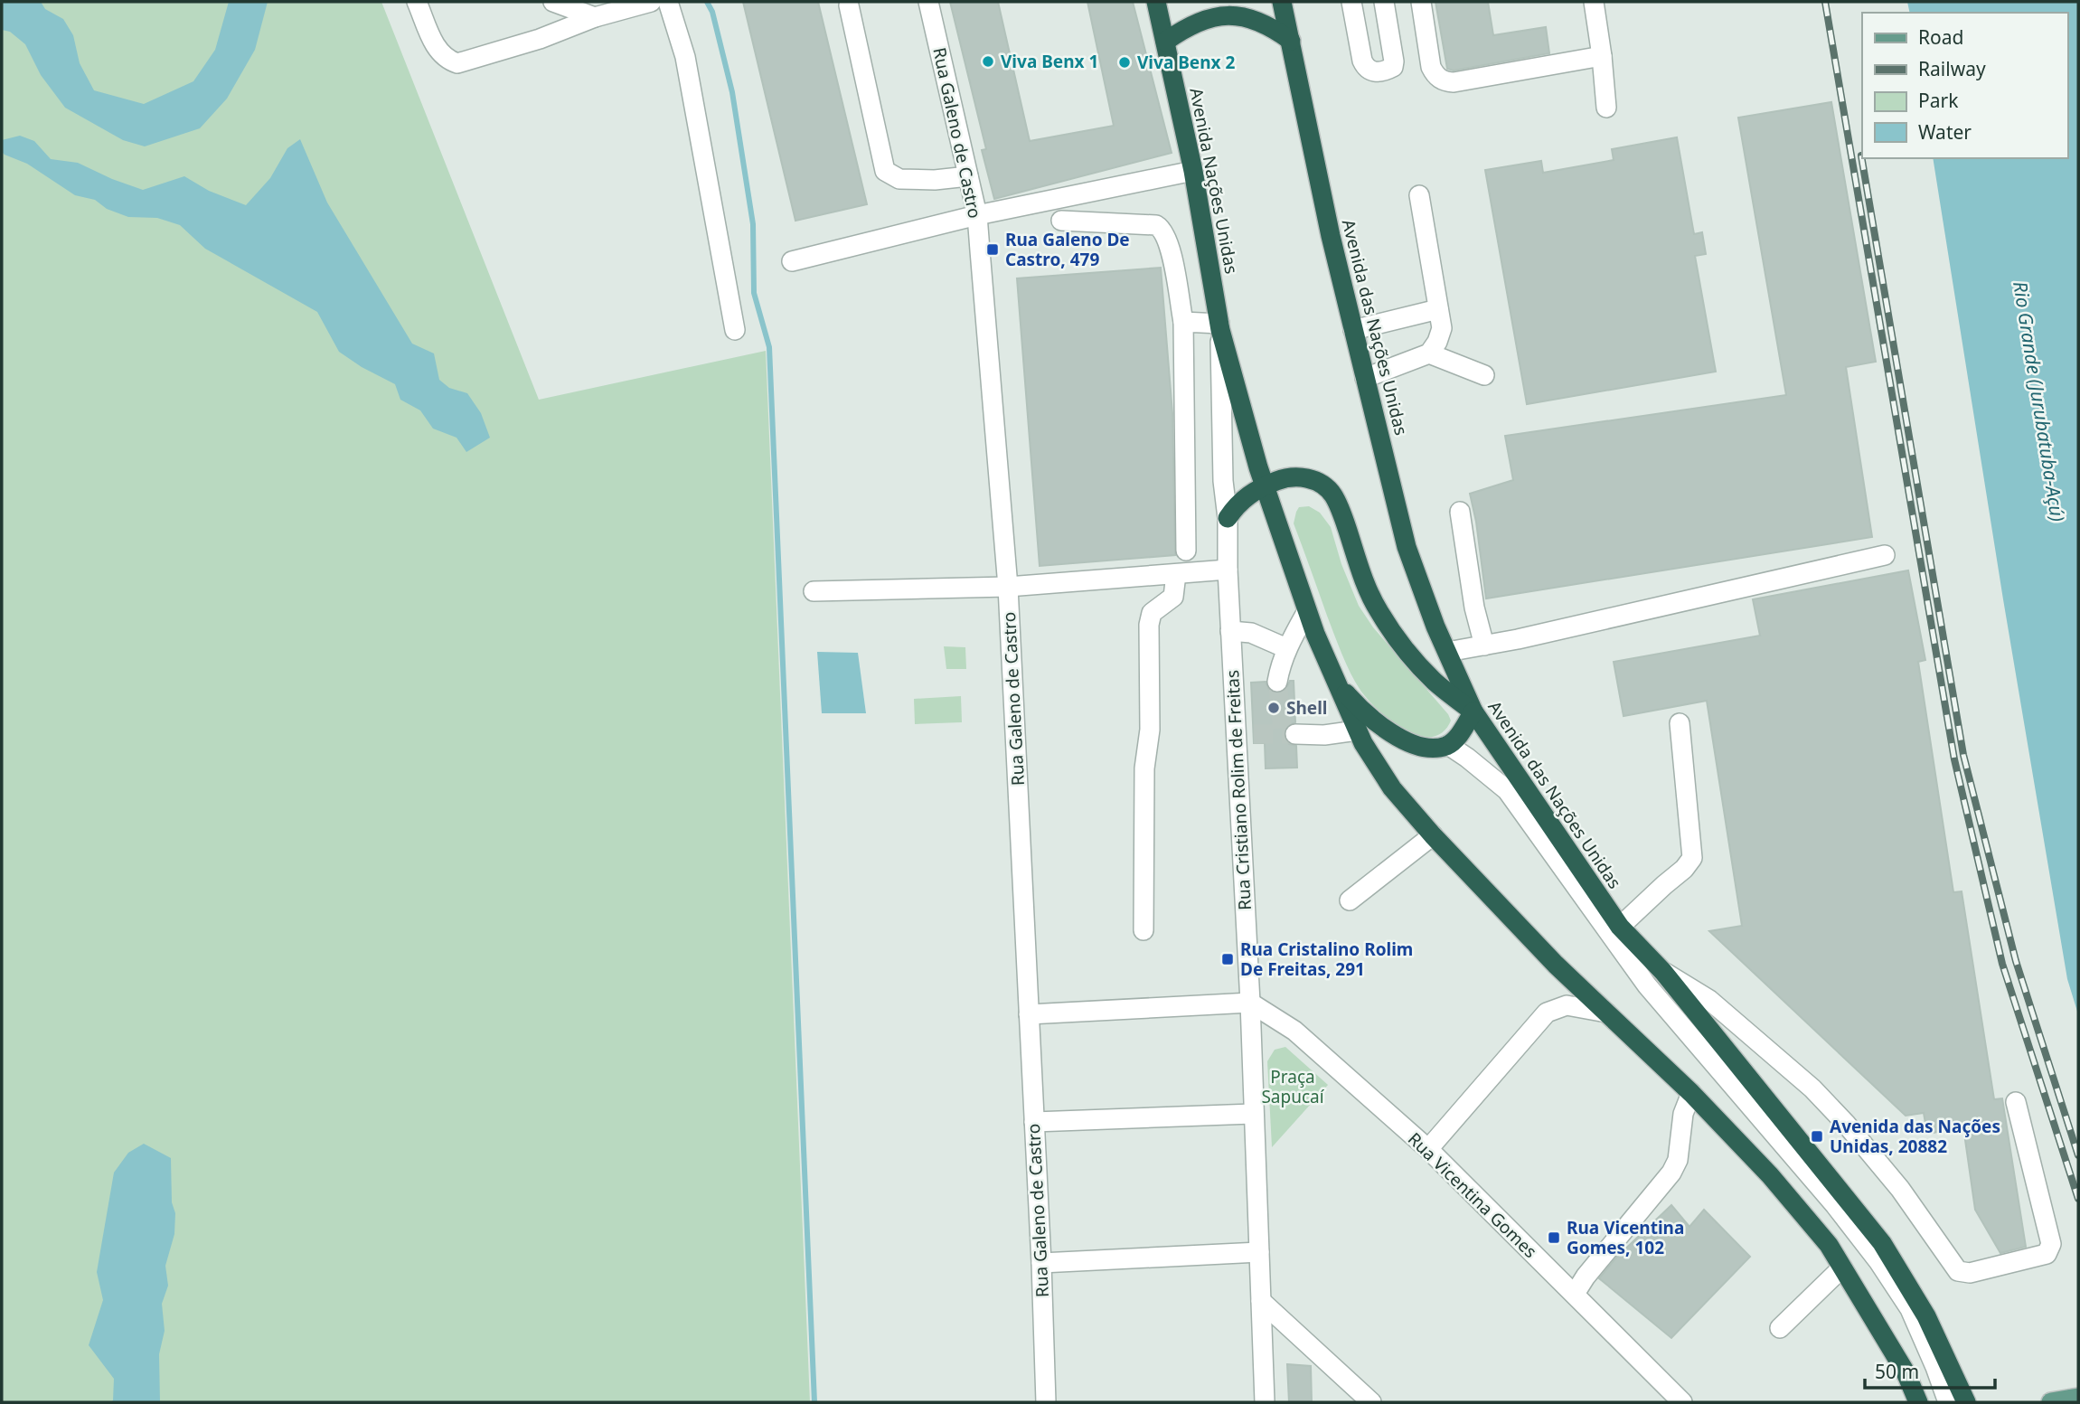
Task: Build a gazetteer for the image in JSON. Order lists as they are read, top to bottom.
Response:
{
  "streets": {
    "highway": ["Avenida Nações Unidas", "Avenida das Nações Unidas"],
    "street": ["Rua Galeno de Castro", "Rua Cristiano Rolim de Freitas", "Rua Vicentina Gomes"]
  },
  "crossings": [
    ["Avenida Nações Unidas", "Rua Cristiano Rolim de Freitas"],
    ["Rua Cristiano Rolim de Freitas", "Rua Vicentina Gomes"]
  ],
  "water": ["Rio Grande (Jurubatuba-Açú)"],
  "parks": ["Praça Sapucaí"],
  "places": {
    "other": ["Viva Benx 1", "Viva Benx 2", "Shell"],
    "transit": [
      "Rua Galeno De Castro, 479",
      "Rua Cristalino Rolim De Freitas, 291",
      "Avenida das Nações Unidas, 20882",
      "Rua Vicentina Gomes, 102"
    ]
  },
  "legend": [
    "Road",
    "Railway",
    "Park",
    "Water"
  ],
  "scale_bar": "50 m"
}
